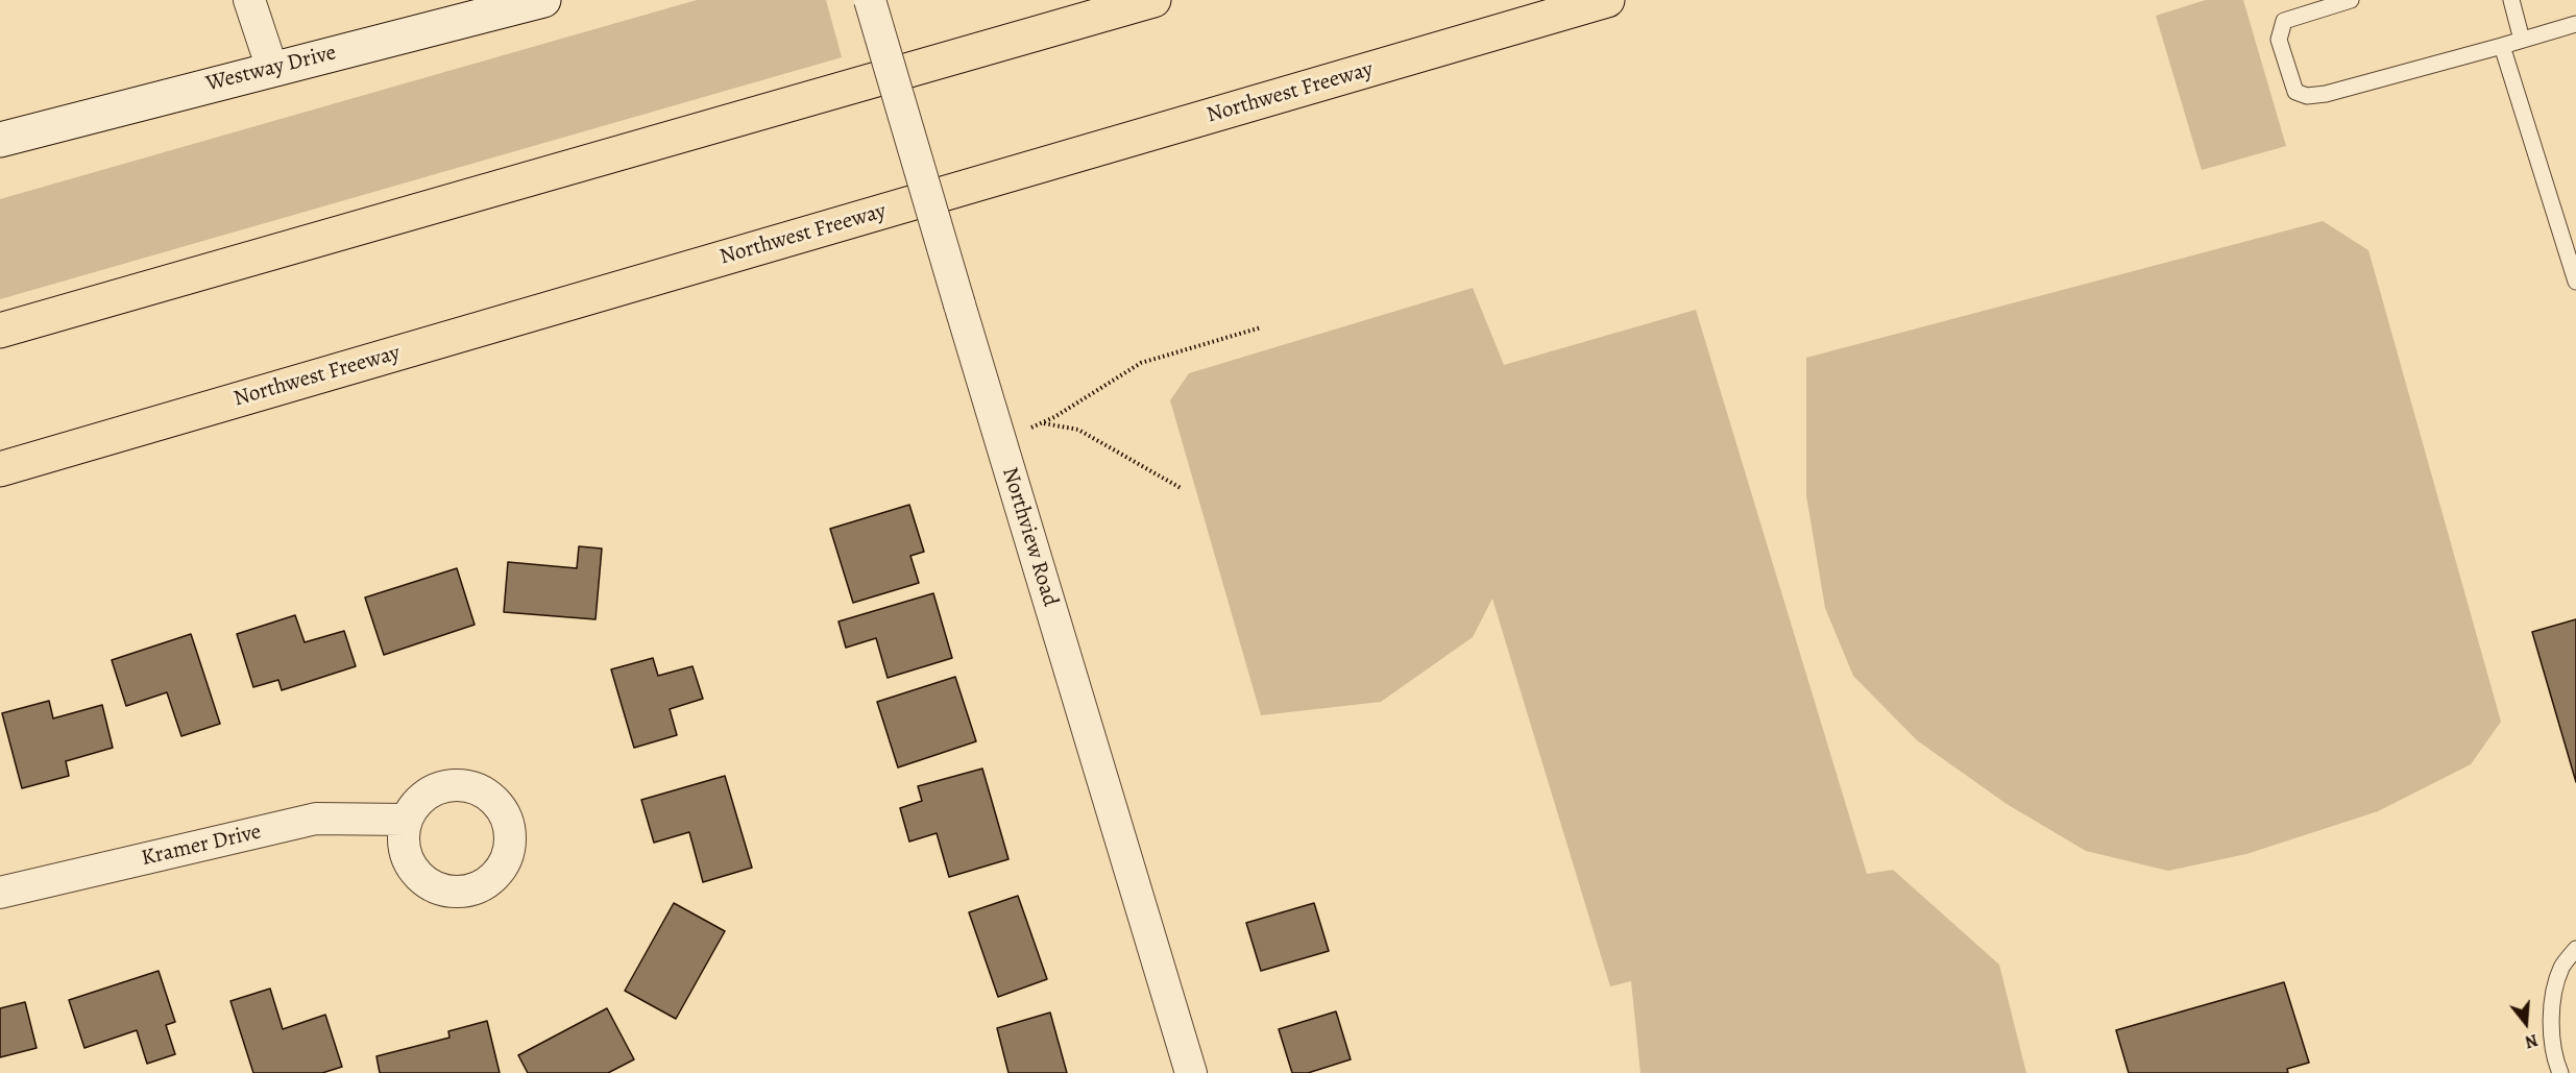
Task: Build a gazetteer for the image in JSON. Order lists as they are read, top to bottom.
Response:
{
  "streets": {
    "highway": ["Northwest Freeway"],
    "main road": ["Westway Drive"],
    "street": ["Northview Road", "Kramer Drive"]
  },
  "north": "bottom"
}
